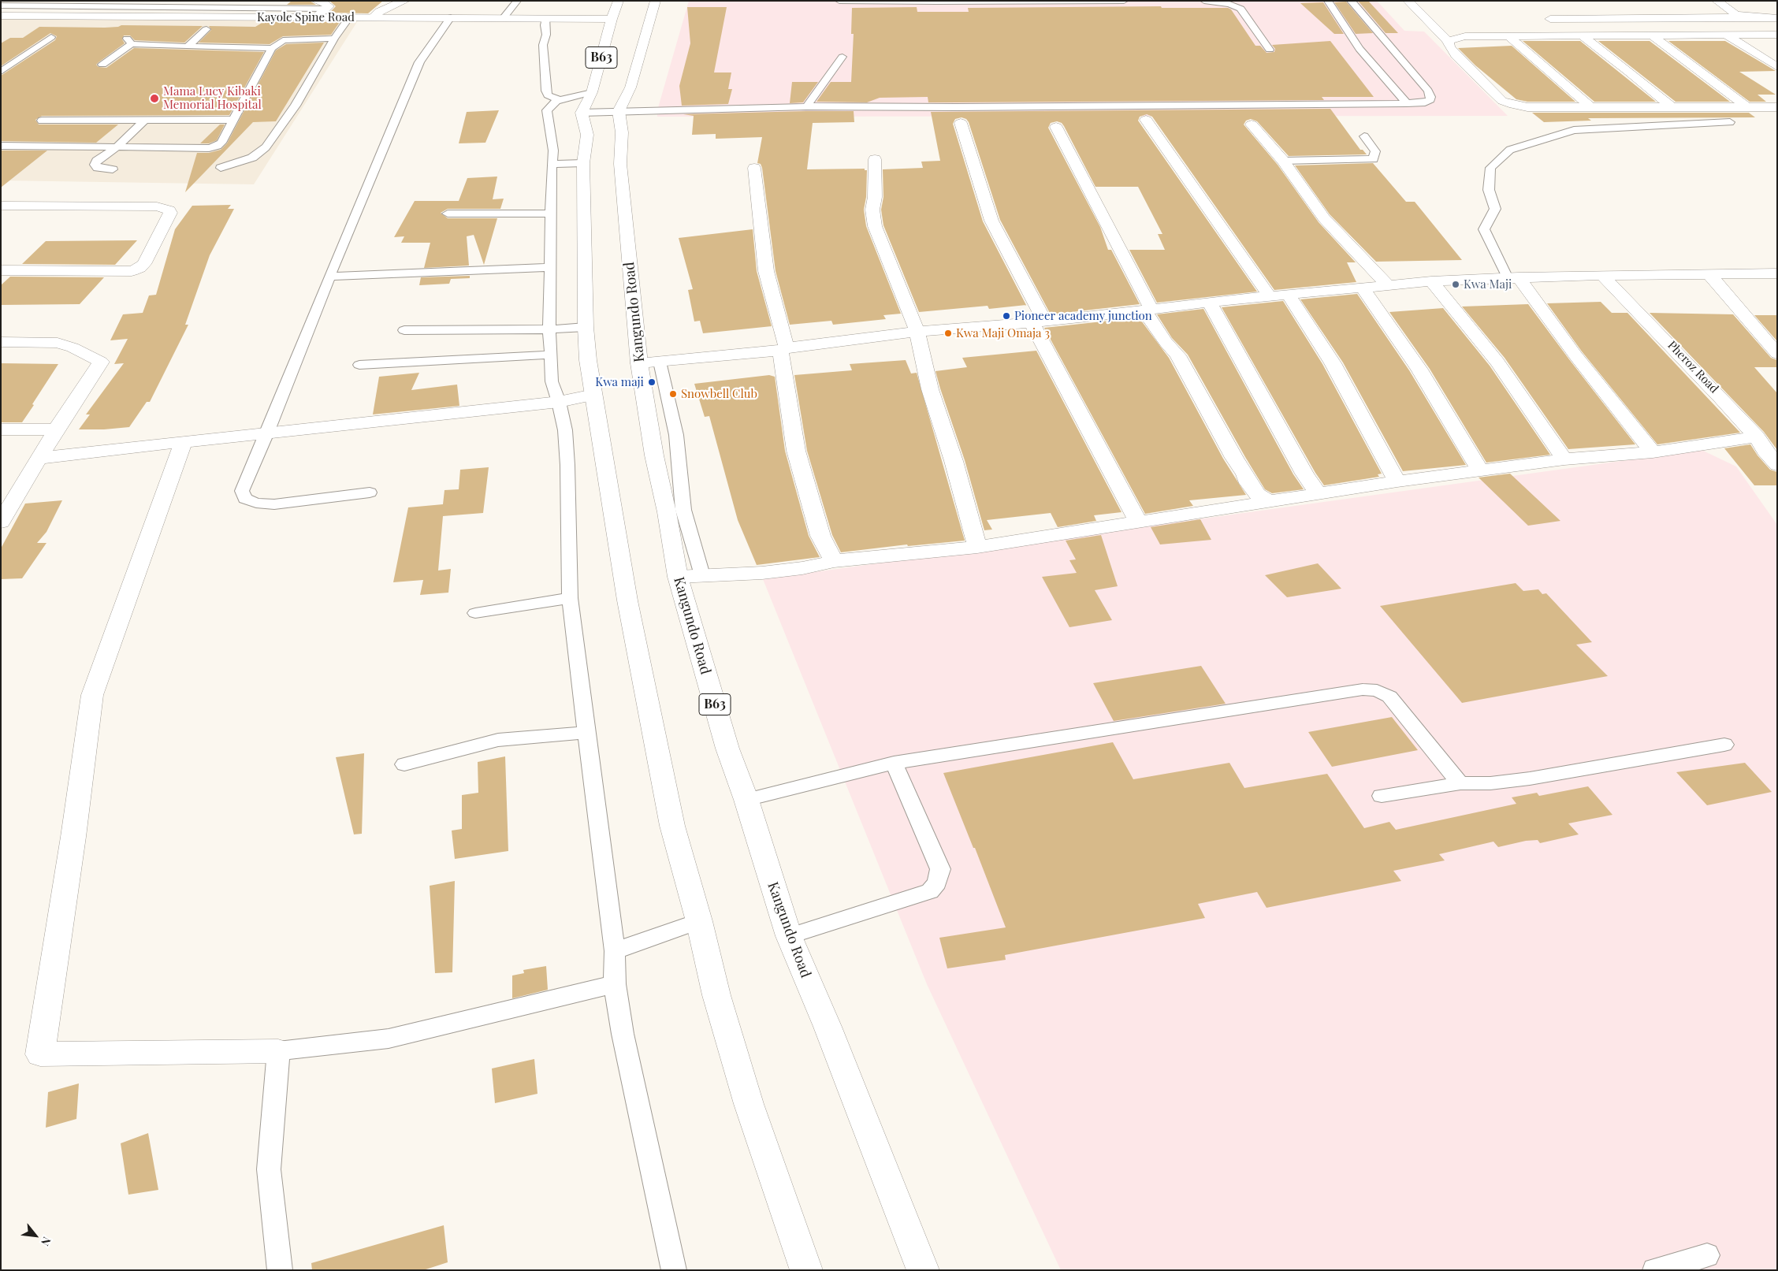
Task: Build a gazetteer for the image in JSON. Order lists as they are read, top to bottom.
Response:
{
  "streets": {
    "main road": [
      "Kayole Spine Road",
      "B63",
      "Kangundo Road",
      "Pheroz Road"
    ]
  },
  "crossings": [
    ["Kayole Spine Road", "B63"],
    ["B63", "Kangundo Road"]
  ],
  "places": [
    "Mama Lucy Kibaki Memorial Hospital",
    "Kwa Maji",
    "Pioneer academy junction",
    "Kwa Maji Omaja 3",
    "Kwa maji",
    "Snowbell Club"
  ],
  "north": "bottom right"
}
